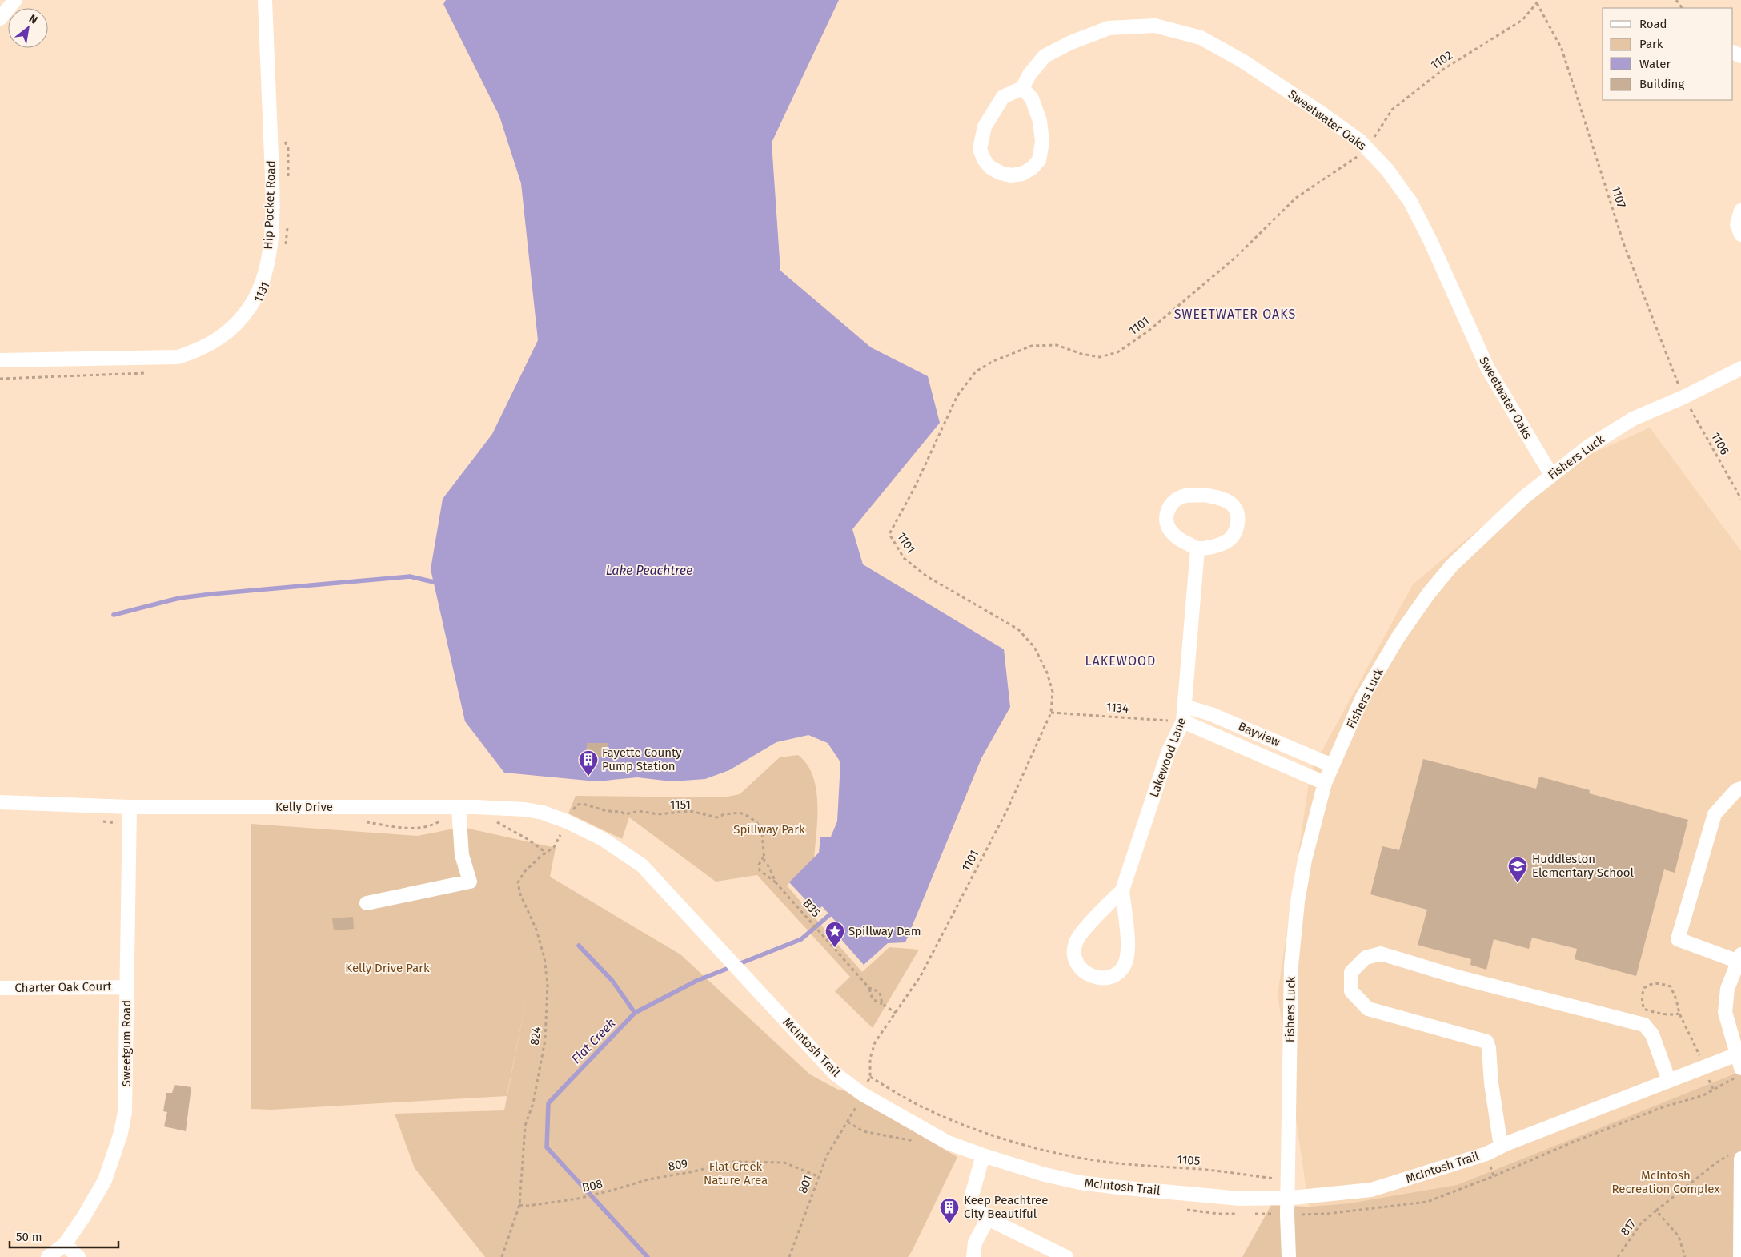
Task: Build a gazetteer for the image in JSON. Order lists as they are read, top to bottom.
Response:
{
  "streets": {
    "street": [
      "Sweetwater Oaks",
      "Hip Pocket Road",
      "Fishers Luck",
      "Bayview",
      "Lakewood Lane",
      "Kelly Drive",
      "Charter Oak Court",
      "Sweetgum Road",
      "McIntosh Trail"
    ],
    "path": [
      "1102",
      "1107",
      "1101",
      "1106",
      "1134",
      "1151",
      "B35",
      "824",
      "1105",
      "809",
      "801",
      "B08",
      "817"
    ]
  },
  "crossings": [
    ["1102", "Sweetwater Oaks"],
    ["1102", "1107"],
    ["1102", "1101"],
    ["Sweetwater Oaks", "1101"],
    ["Sweetwater Oaks", "Fishers Luck"],
    ["1107", "1106"],
    ["1107", "Fishers Luck"],
    ["1101", "1134"],
    ["1101", "1105"],
    ["1106", "Fishers Luck"],
    ["Fishers Luck", "Bayview"],
    ["Fishers Luck", "McIntosh Trail"],
    ["Fishers Luck", "1105"],
    ["1134", "Bayview"],
    ["1134", "Lakewood Lane"],
    ["Bayview", "Lakewood Lane"],
    ["1151", "B35"],
    ["Kelly Drive", "Sweetgum Road"],
    ["Kelly Drive", "McIntosh Trail"],
    ["Charter Oak Court", "Sweetgum Road"],
    ["824", "B08"],
    ["809", "801"],
    ["809", "B08"]
  ],
  "districts": ["SWEETWATER OAKS", "LAKEWOOD"],
  "water": ["Lake Peachtree", "Flat Creek"],
  "parks": [
    "Spillway Park",
    "Kelly Drive Park",
    "Flat Creek Nature Area",
    "McIntosh Recreation Complex"
  ],
  "places": {
    "building": ["Fayette County Pump Station", "Keep Peachtree City Beautiful"],
    "school or university": ["Huddleston Elementary School"],
    "place": ["Spillway Dam"]
  },
  "legend": [
    "Road",
    "Park",
    "Water",
    "Building"
  ],
  "scale_bar": "50 m",
  "north": "top right"
}
